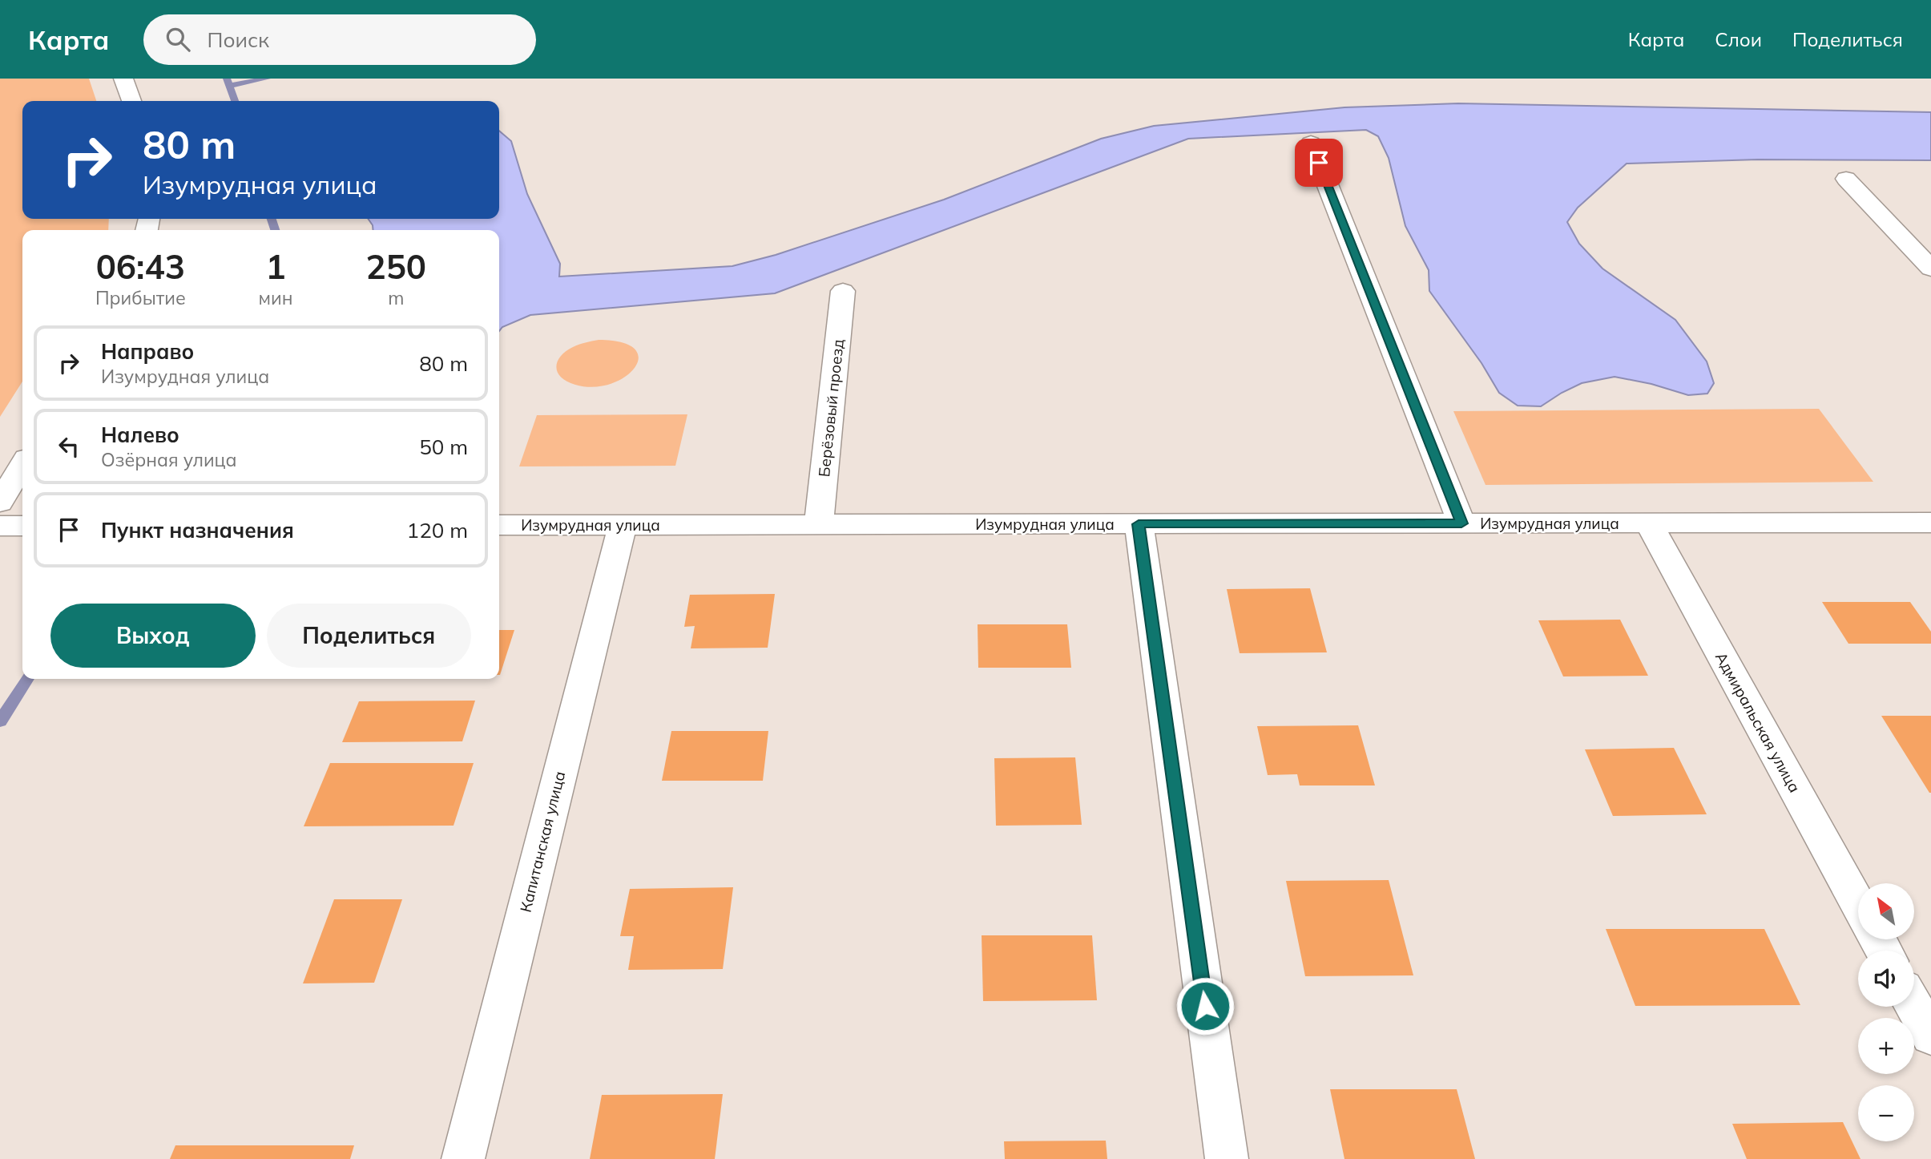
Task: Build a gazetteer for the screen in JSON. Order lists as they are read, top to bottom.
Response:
{
  "streets": {
    "street": [
      "Берёзовый проезд",
      "Изумрудная улица",
      "Адмиральская улица",
      "Капитанская улица"
    ]
  },
  "crossings": [
    ["Берёзовый проезд", "Изумрудная улица"],
    ["Изумрудная улица", "Адмиральская улица"],
    ["Изумрудная улица", "Капитанская улица"]
  ],
  "north": "top left",
  "page": {
    "header": "Карта",
    "search": "Поиск",
    "nav": ["Карта", "Слои", "Поделиться"],
    "turn": ["80 m", "Изумрудная улица"],
    "eta": [
      "06:43",
      "Прибытие",
      "1",
      "мин",
      "250",
      "m"
    ],
    "list": [
      {
        "name": "Направо",
        "note": "Изумрудная улица",
        "value": "80 m"
      },
      {
        "name": "Налево",
        "note": "Озёрная улица",
        "value": "50 m"
      },
      {
        "name": "Пункт назначения",
        "value": "120 m"
      }
    ],
    "buttons": ["Выход", "Поделиться"],
    "map_buttons": ["+", "−"]
  }
}
